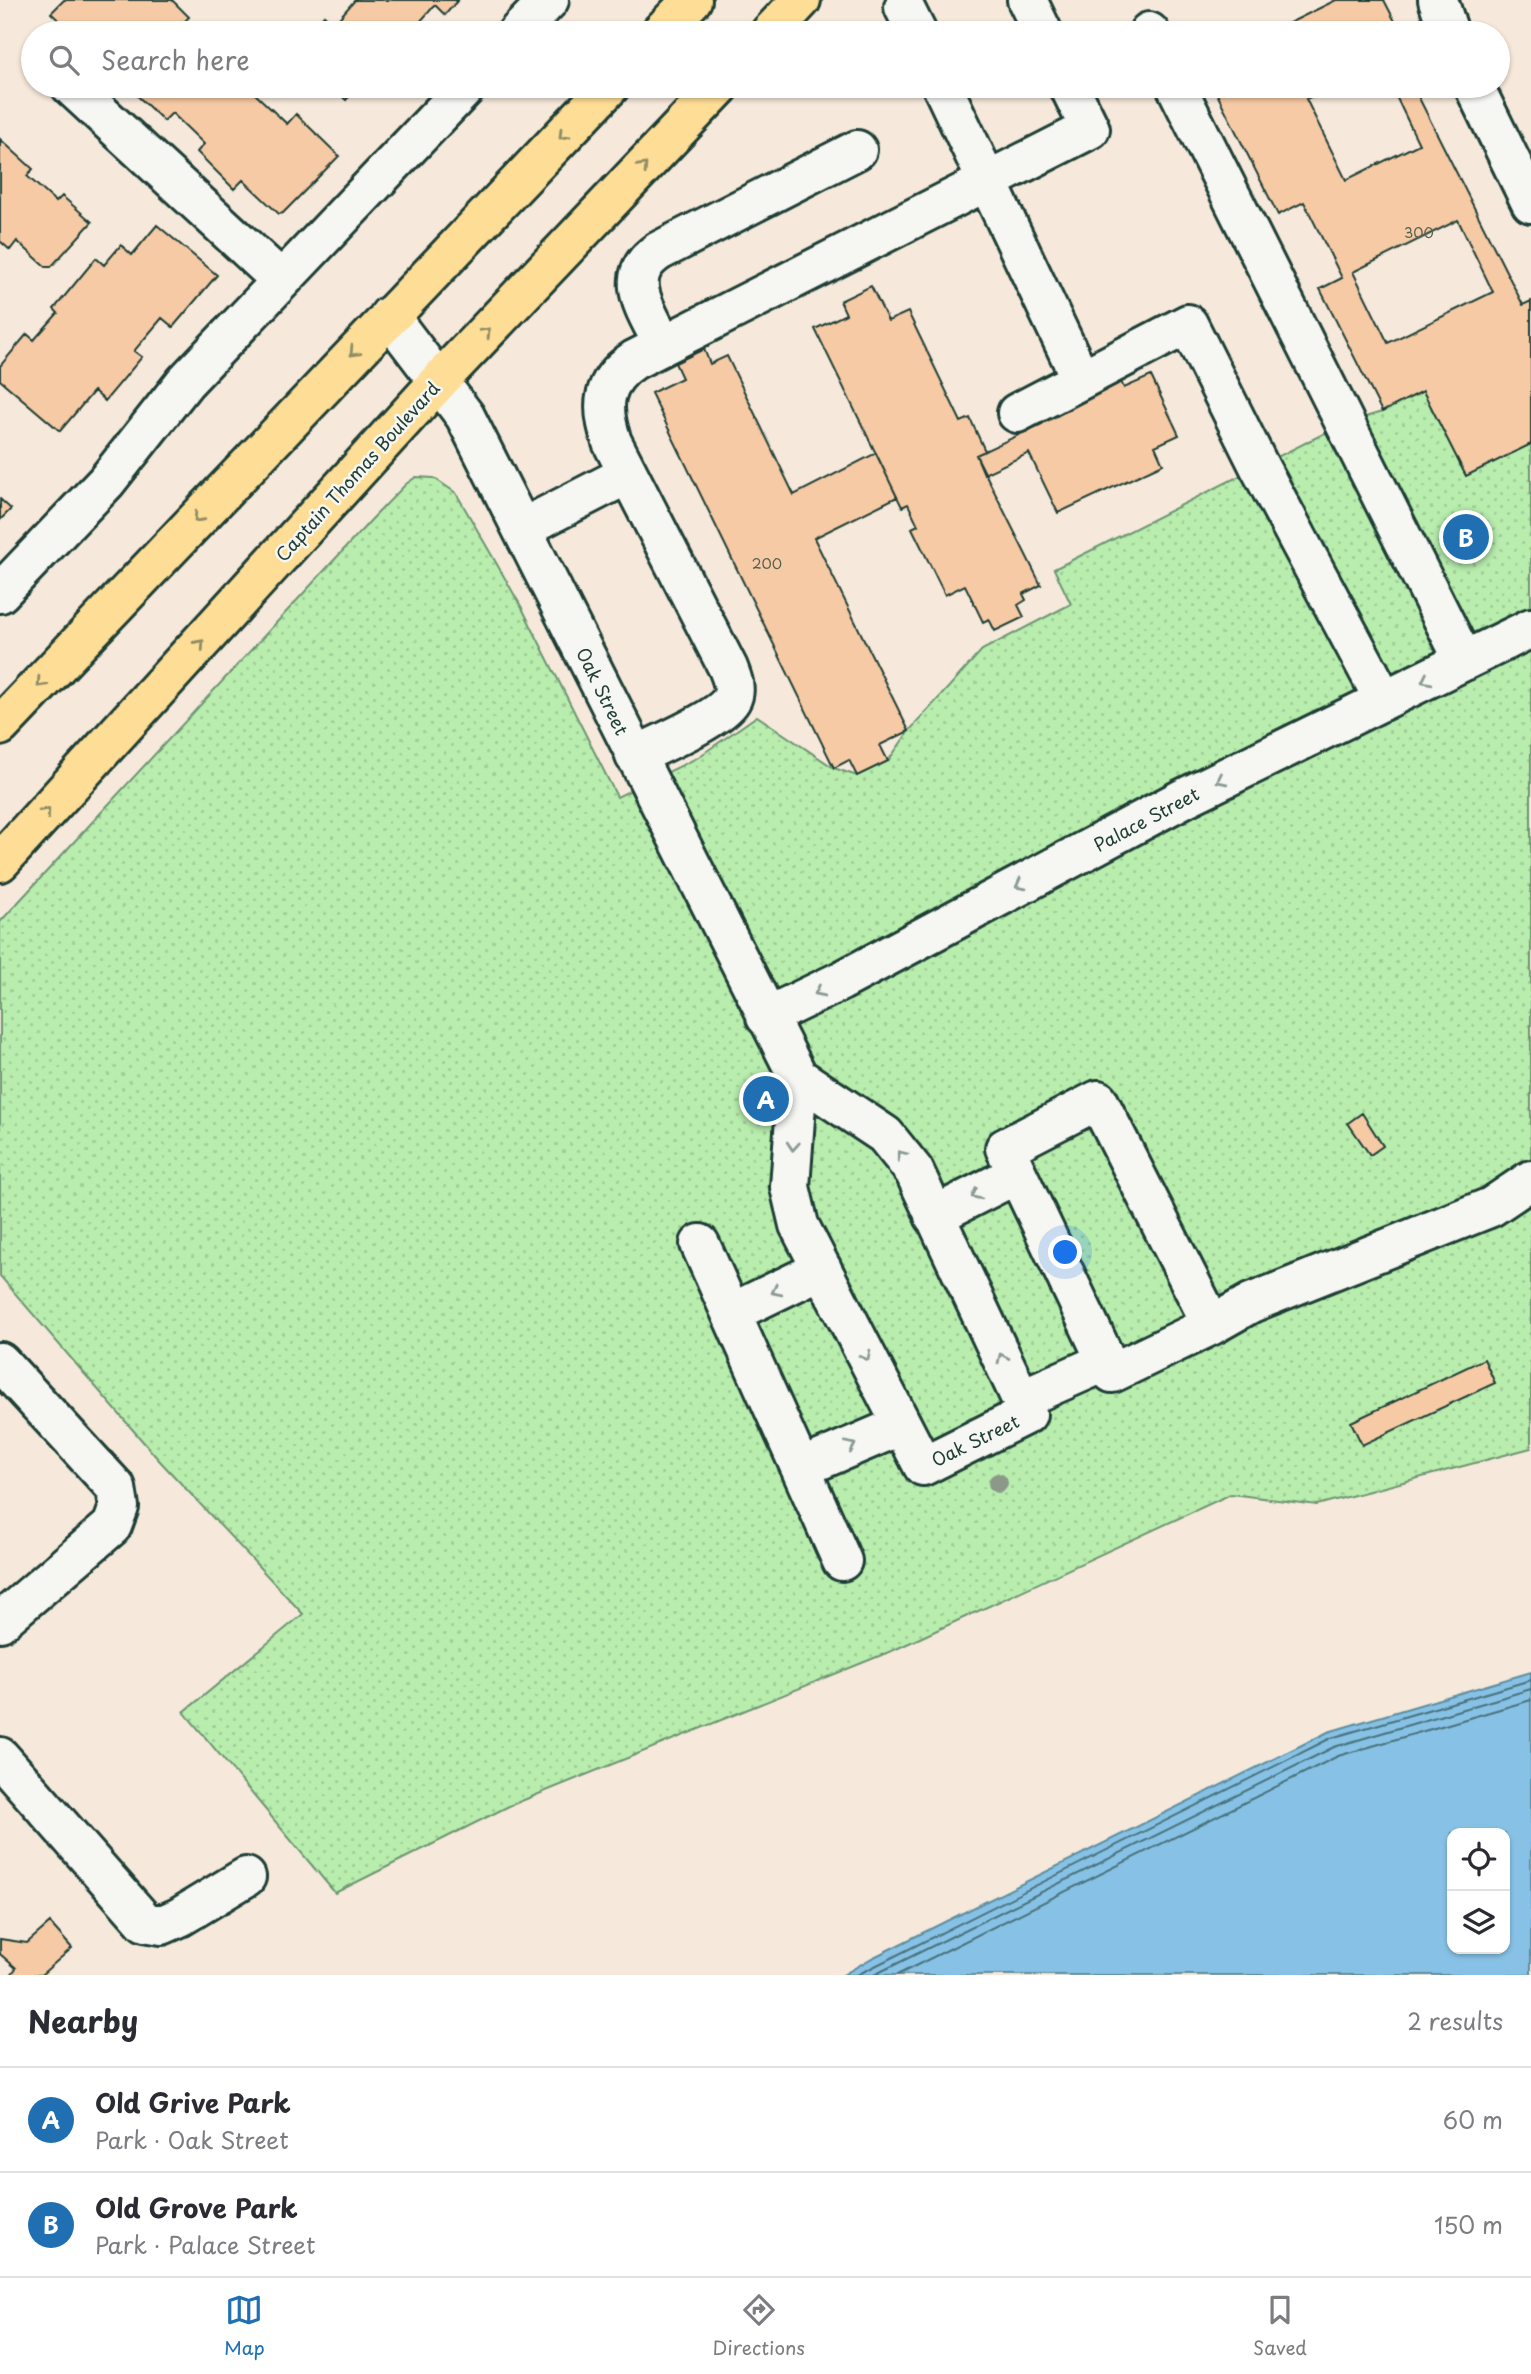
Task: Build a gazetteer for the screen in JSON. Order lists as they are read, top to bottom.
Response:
{
  "streets": {
    "main road": ["Captain Thomas Boulevard"],
    "street": ["Oak Street", "Palace Street"]
  },
  "crossings": [
    ["Captain Thomas Boulevard", "Oak Street"],
    ["Oak Street", "Palace Street"]
  ],
  "one_way": ["Palace Street"],
  "house_numbers": ["300", "200"],
  "page": {
    "search": "Search here",
    "pins": ["B", "A"],
    "heading": ["Nearby", "2 results"],
    "list": [
      {
        "mark": "A",
        "name": "Old Grive Park",
        "note": "Park · Oak Street",
        "value": "60 m"
      },
      {
        "mark": "B",
        "name": "Old Grove Park",
        "note": "Park · Palace Street",
        "value": "150 m"
      }
    ],
    "nav": ["Map", "Directions", "Saved"]
  }
}
